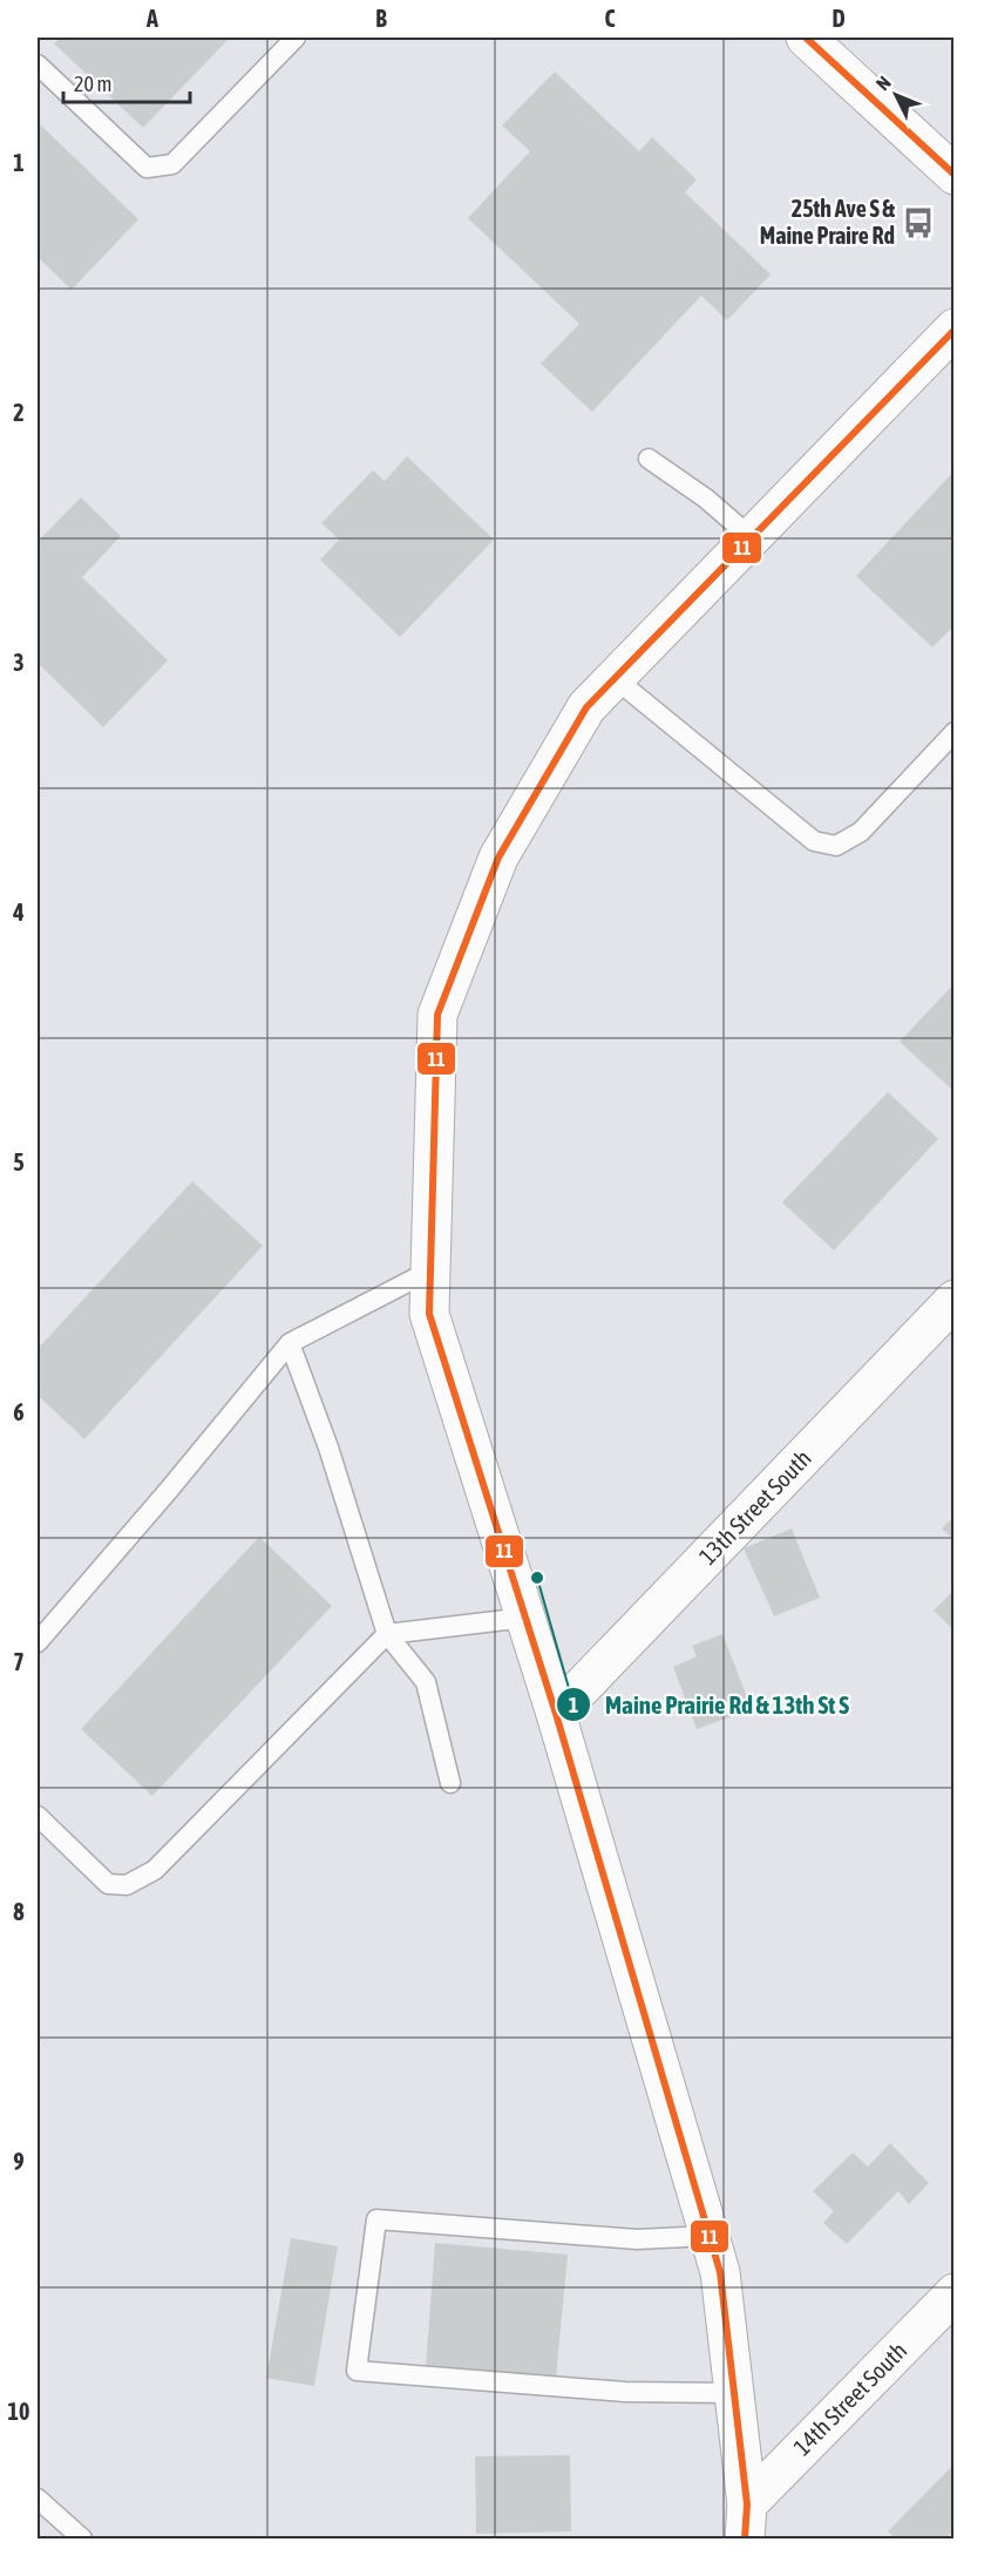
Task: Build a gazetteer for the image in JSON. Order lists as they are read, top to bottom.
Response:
{
  "streets": {
    "street": ["13th Street South", "14th Street South"]
  },
  "places": {
    "bus stop": ["25th Ave S & Maine Praire Rd"],
    "other": ["Maine Prairie Rd & 13th St S"]
  },
  "lines": ["transit line 11"],
  "scale_bar": "20 m",
  "north": "top left",
  "grid": {
    "columns": [
      "A",
      "B",
      "C",
      "D"
    ],
    "rows": [
      "1",
      "2",
      "3",
      "4",
      "5",
      "6",
      "7",
      "8",
      "9",
      "10"
    ]
  }
}
